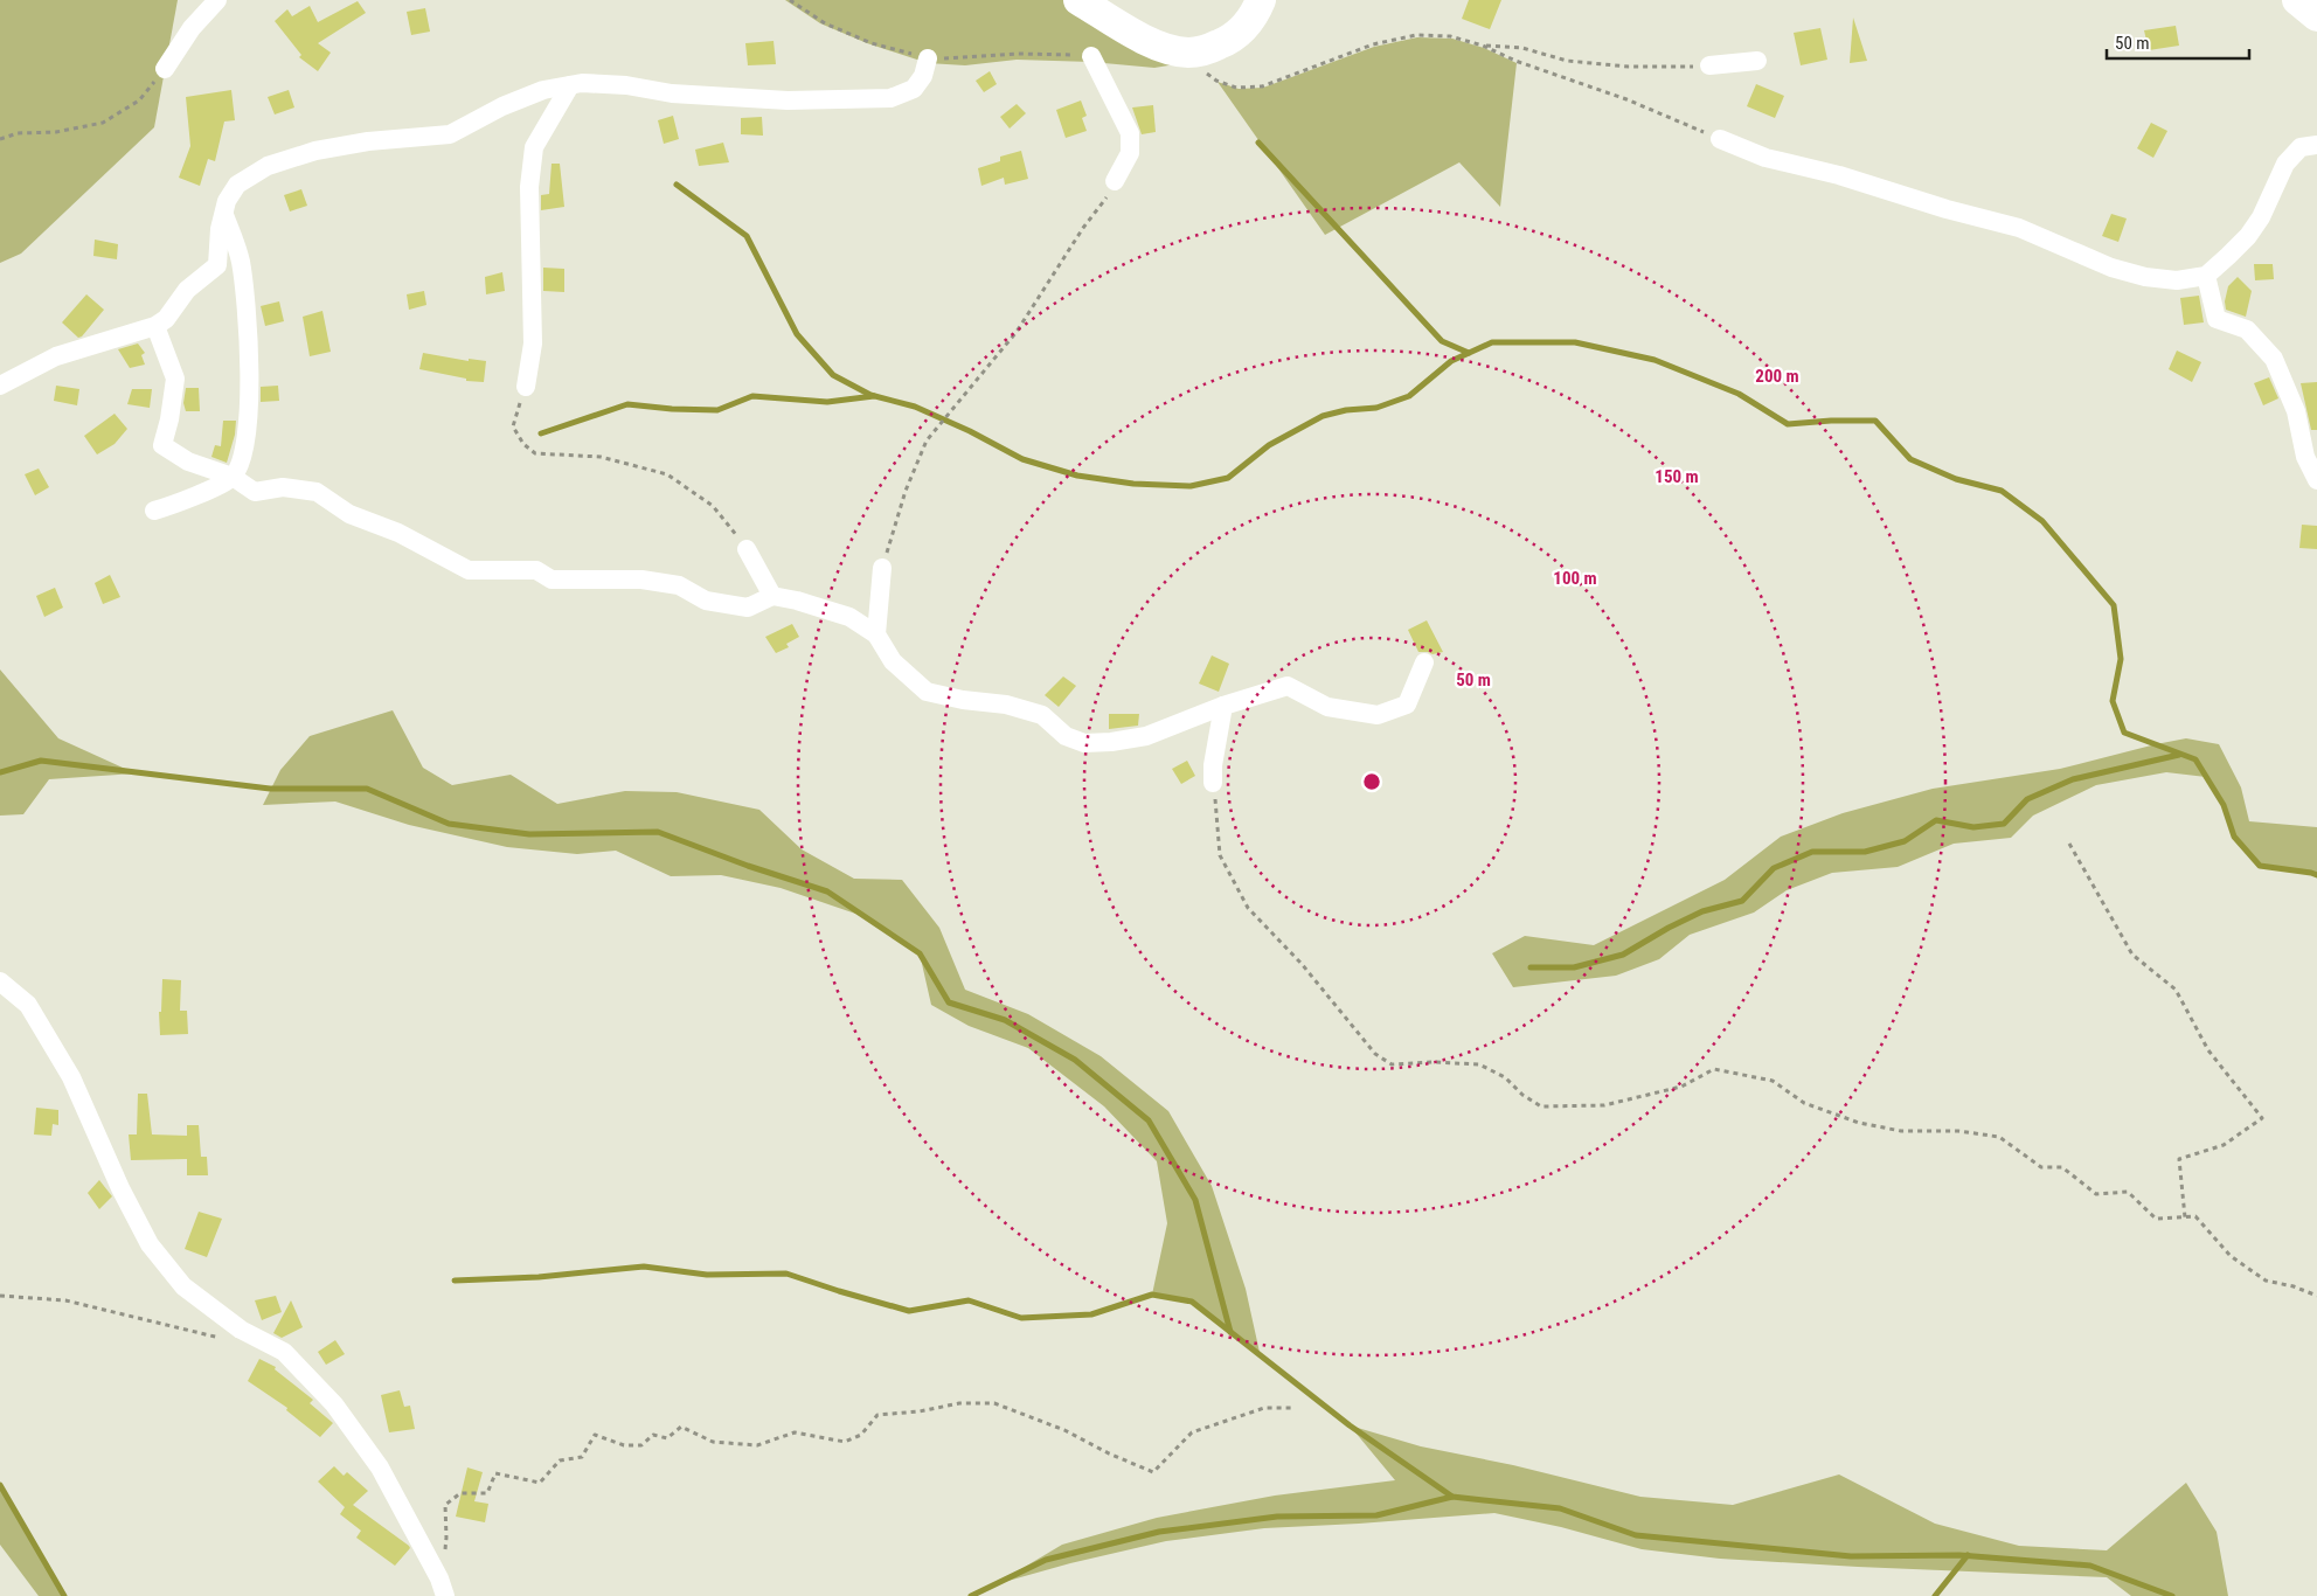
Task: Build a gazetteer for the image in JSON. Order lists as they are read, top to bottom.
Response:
{
  "scale_bar": "50 m",
  "rings": [
    "200 m",
    "150 m",
    "100 m",
    "50 m"
  ]
}
